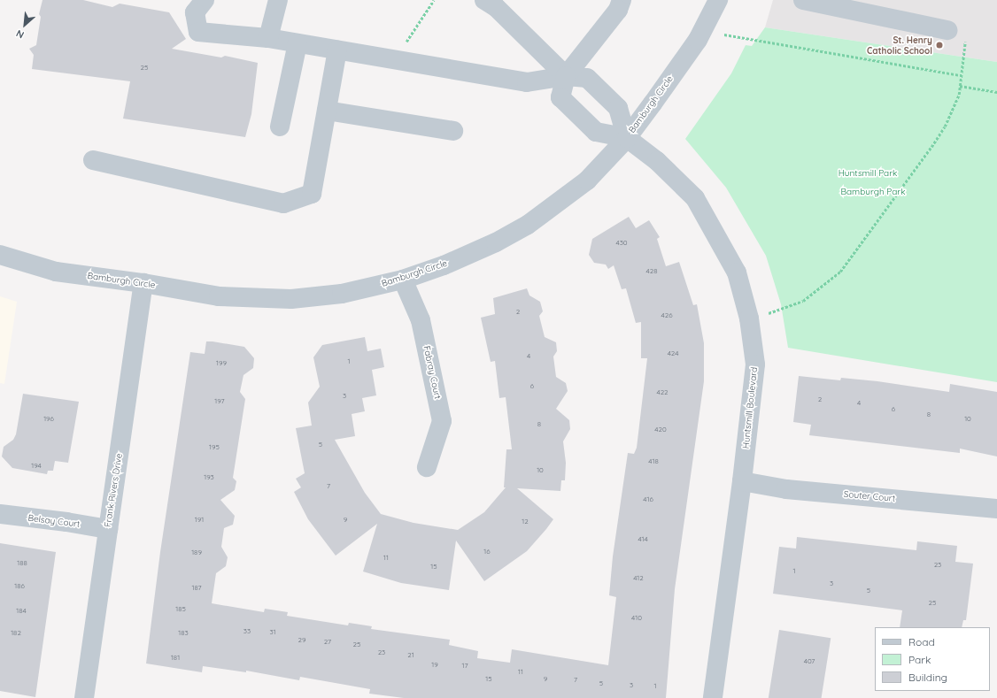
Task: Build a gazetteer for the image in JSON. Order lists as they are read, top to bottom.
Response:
{
  "streets": {
    "street": [
      "Bamburgh Circle",
      "Fabray Court",
      "Huntsmill Boulevard",
      "Frank Rivers Drive",
      "Souter Court",
      "Belsay Court"
    ]
  },
  "crossings": [
    ["Bamburgh Circle", "Fabray Court"],
    ["Bamburgh Circle", "Huntsmill Boulevard"],
    ["Bamburgh Circle", "Frank Rivers Drive"],
    ["Huntsmill Boulevard", "Souter Court"],
    ["Frank Rivers Drive", "Belsay Court"]
  ],
  "parks": ["Huntsmill Park", "Bamburgh Park"],
  "places": ["St. Henry Catholic School"],
  "house_numbers": [
    "25",
    "430",
    "428",
    "2",
    "426",
    "424",
    "4",
    "1",
    "199",
    "6",
    "422",
    "3",
    "2",
    "197",
    "4",
    "6",
    "8",
    "196",
    "10",
    "8",
    "420",
    "5",
    "195",
    "418",
    "194",
    "10",
    "193",
    "7",
    "416",
    "191",
    "9",
    "12",
    "414",
    "16",
    "189",
    "11",
    "188",
    "23",
    "15",
    "1",
    "412",
    "3",
    "186",
    "187",
    "5",
    "25",
    "185",
    "184",
    "410",
    "33",
    "31",
    "182",
    "183",
    "29",
    "27",
    "25",
    "23",
    "21",
    "181",
    "407",
    "19",
    "17",
    "11",
    "15",
    "9",
    "7",
    "5",
    "3",
    "1"
  ],
  "legend": ["Road", "Park", "Building"],
  "north": "bottom left"
}
